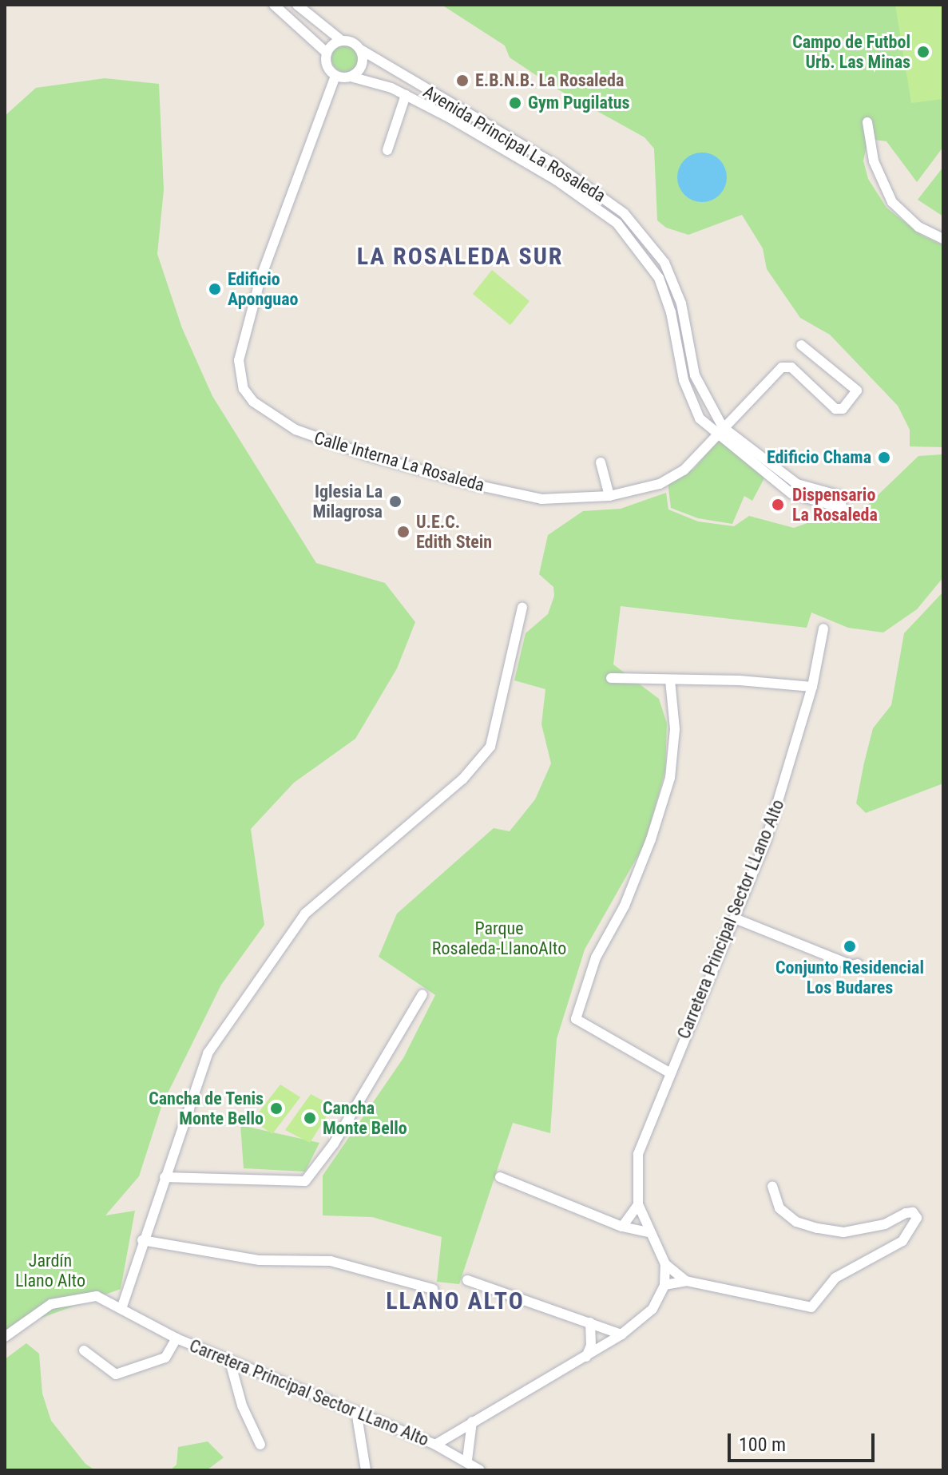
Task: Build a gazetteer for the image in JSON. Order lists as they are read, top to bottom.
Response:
{
  "streets": {
    "street": ["Avenida Principal La Rosaleda", "Calle Interna La Rosaleda", "Carretera Principal Sector LLano Alto"]
  },
  "crossings": [
    ["Avenida Principal La Rosaleda", "Calle Interna La Rosaleda"]
  ],
  "districts": ["LA ROSALEDA SUR", "LLANO ALTO"],
  "parks": ["Parque Rosaleda-LlanoAlto", "Jardín Llano Alto"],
  "places": [
    "Campo de Futbol Urb. Las Minas",
    "E.B.N.B. La Rosaleda",
    "Gym Pugilatus",
    "Edificio Aponguao",
    "Edificio Chama",
    "Iglesia La Milagrosa",
    "Dispensario La Rosaleda",
    "U.E.C. Edith Stein",
    "Conjunto Residencial Los Budares",
    "Cancha de Tenis Monte Bello",
    "Cancha Monte Bello"
  ],
  "scale_bar": "100 m"
}
